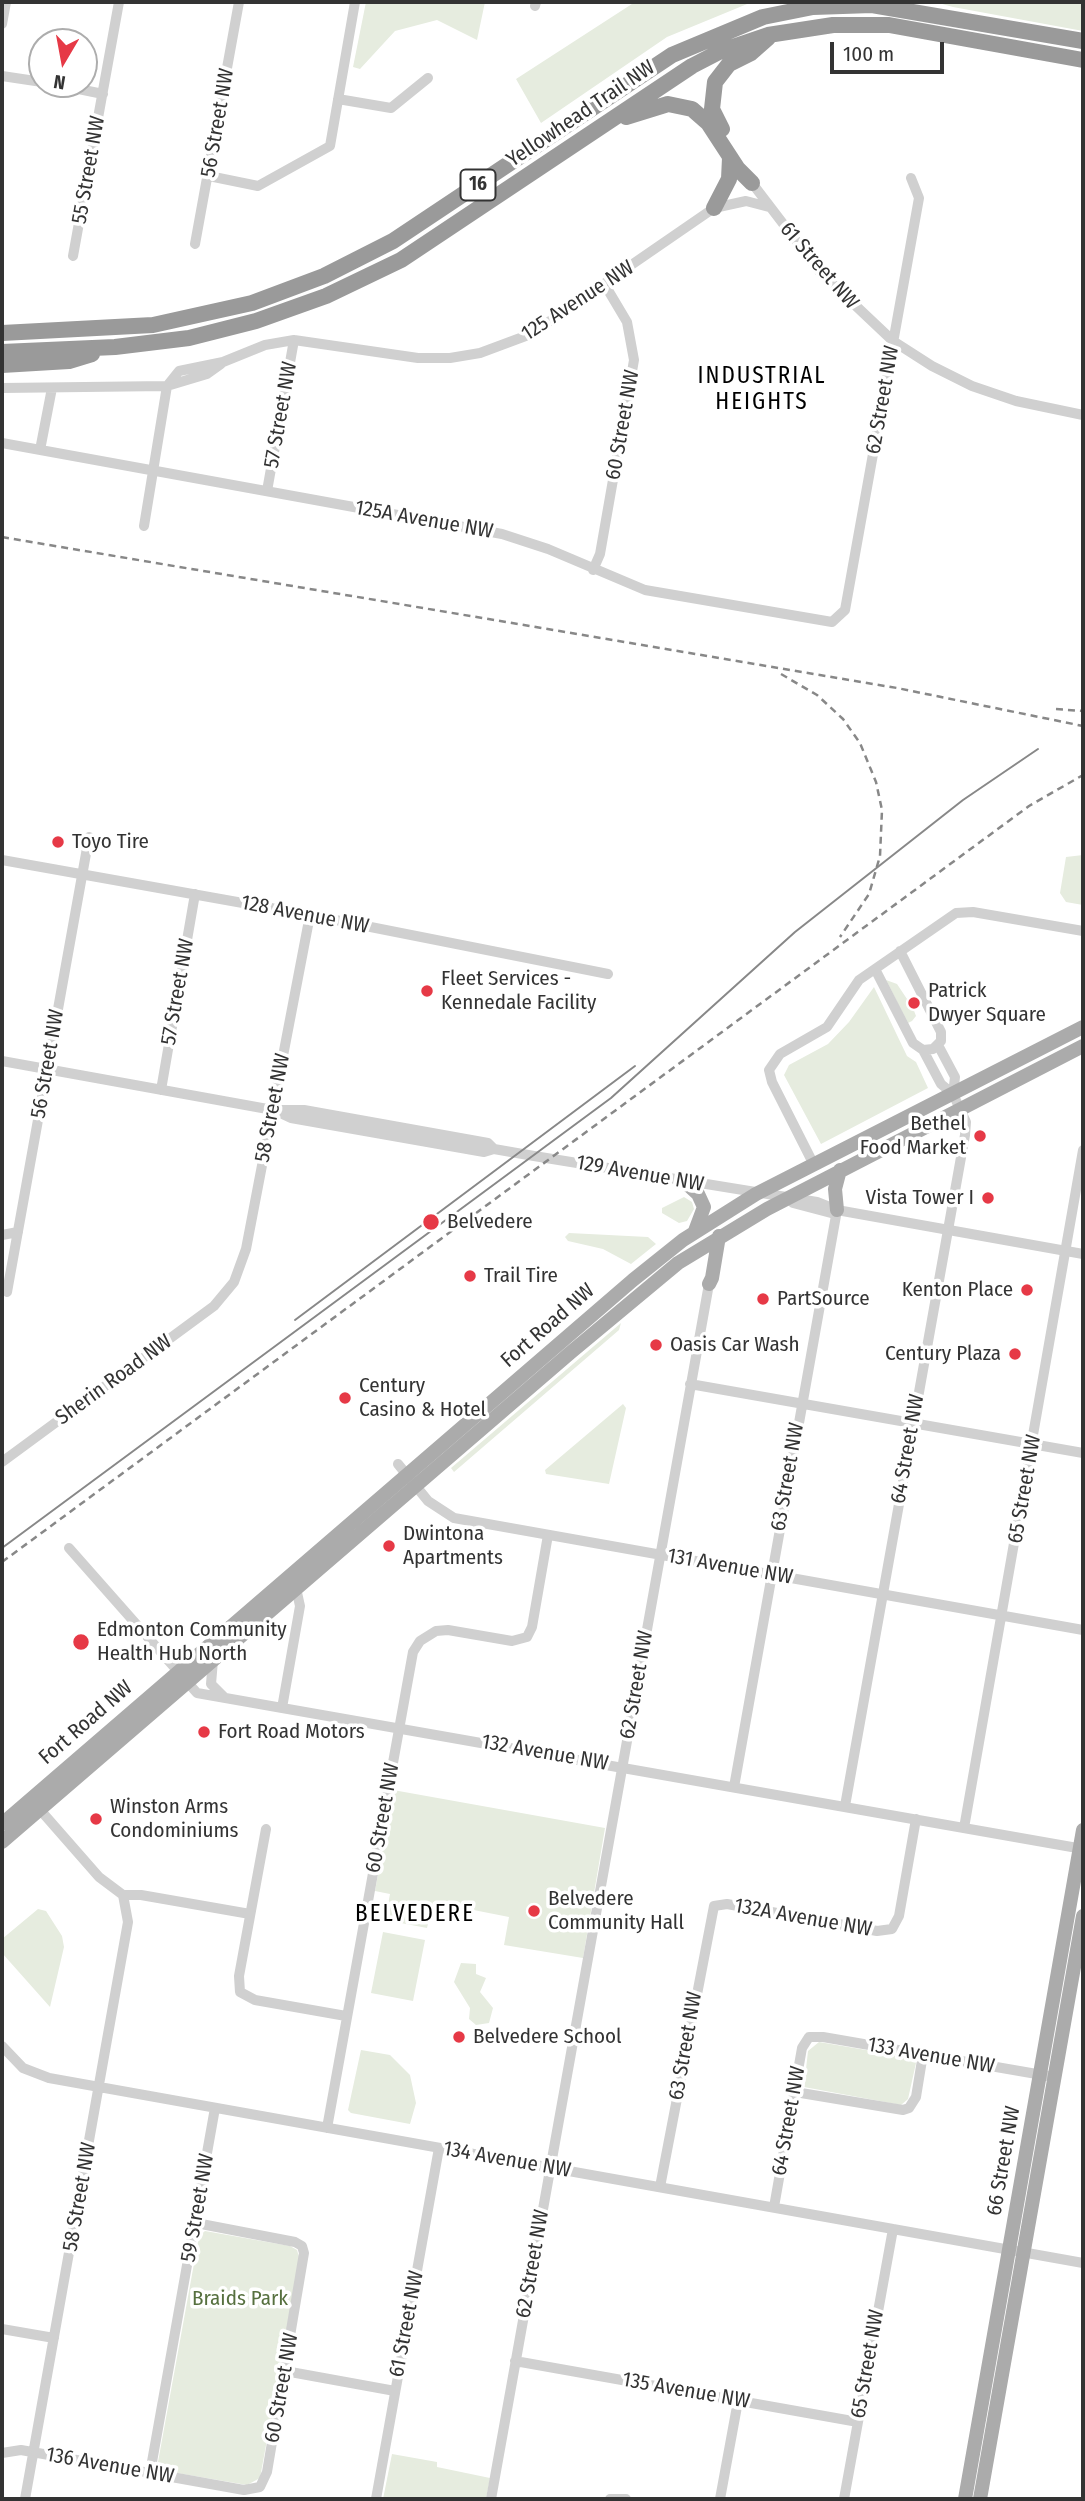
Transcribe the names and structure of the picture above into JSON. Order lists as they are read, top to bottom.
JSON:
{
  "streets": {
    "highway": ["Yellowhead Trail NW", "16"],
    "main road": ["Fort Road NW", "66 Street NW"],
    "street": [
      "56 Street NW",
      "55 Street NW",
      "61 Street NW",
      "125 Avenue NW",
      "62 Street NW",
      "57 Street NW",
      "60 Street NW",
      "125A Avenue NW",
      "128 Avenue NW",
      "58 Street NW",
      "129 Avenue NW",
      "Sherin Road NW",
      "64 Street NW",
      "63 Street NW",
      "65 Street NW",
      "131 Avenue NW",
      "132 Avenue NW",
      "132A Avenue NW",
      "133 Avenue NW",
      "134 Avenue NW",
      "59 Street NW",
      "135 Avenue NW",
      "136 Avenue NW"
    ]
  },
  "crossings": [
    ["56 Street NW", "128 Avenue NW"],
    ["56 Street NW", "129 Avenue NW"],
    ["61 Street NW", "62 Street NW"],
    ["61 Street NW", "134 Avenue NW"],
    ["125 Avenue NW", "57 Street NW"],
    ["125 Avenue NW", "60 Street NW"],
    ["62 Street NW", "125A Avenue NW"],
    ["62 Street NW", "131 Avenue NW"],
    ["62 Street NW", "132 Avenue NW"],
    ["62 Street NW", "134 Avenue NW"],
    ["62 Street NW", "135 Avenue NW"],
    ["57 Street NW", "125A Avenue NW"],
    ["57 Street NW", "128 Avenue NW"],
    ["57 Street NW", "129 Avenue NW"],
    ["60 Street NW", "125A Avenue NW"],
    ["60 Street NW", "131 Avenue NW"],
    ["60 Street NW", "132 Avenue NW"],
    ["60 Street NW", "134 Avenue NW"],
    ["60 Street NW", "59 Street NW"],
    ["60 Street NW", "136 Avenue NW"],
    ["128 Avenue NW", "58 Street NW"],
    ["58 Street NW", "129 Avenue NW"],
    ["58 Street NW", "Sherin Road NW"],
    ["58 Street NW", "134 Avenue NW"],
    ["58 Street NW", "136 Avenue NW"],
    ["129 Avenue NW", "Fort Road NW"],
    ["129 Avenue NW", "64 Street NW"],
    ["129 Avenue NW", "63 Street NW"],
    ["129 Avenue NW", "65 Street NW"],
    ["Fort Road NW", "64 Street NW"],
    ["Fort Road NW", "131 Avenue NW"],
    ["Fort Road NW", "132 Avenue NW"],
    ["64 Street NW", "131 Avenue NW"],
    ["64 Street NW", "132 Avenue NW"],
    ["64 Street NW", "133 Avenue NW"],
    ["64 Street NW", "134 Avenue NW"],
    ["63 Street NW", "131 Avenue NW"],
    ["63 Street NW", "132 Avenue NW"],
    ["63 Street NW", "132A Avenue NW"],
    ["63 Street NW", "134 Avenue NW"],
    ["65 Street NW", "131 Avenue NW"],
    ["65 Street NW", "132 Avenue NW"],
    ["65 Street NW", "134 Avenue NW"],
    ["65 Street NW", "135 Avenue NW"],
    ["132 Avenue NW", "132A Avenue NW"],
    ["132 Avenue NW", "66 Street NW"],
    ["133 Avenue NW", "66 Street NW"],
    ["134 Avenue NW", "66 Street NW"],
    ["134 Avenue NW", "59 Street NW"],
    ["59 Street NW", "136 Avenue NW"]
  ],
  "districts": ["INDUSTRIAL HEIGHTS", "BELVEDERE"],
  "parks": ["Braids Park"],
  "places": [
    "Toyo Tire",
    "Fleet Services - Kennedale Facility",
    "Patrick Dwyer Square",
    "Bethel Food Market",
    "Vista Tower I",
    "Belvedere",
    "Trail Tire",
    "Kenton Place",
    "PartSource",
    "Oasis Car Wash",
    "Century Plaza",
    "Century Casino & Hotel",
    "Dwintona Apartments",
    "Edmonton Community Health Hub North",
    "Fort Road Motors",
    "Winston Arms Condominiums",
    "Belvedere Community Hall",
    "Belvedere School"
  ],
  "scale_bar": "100 m",
  "north": "bottom"
}
